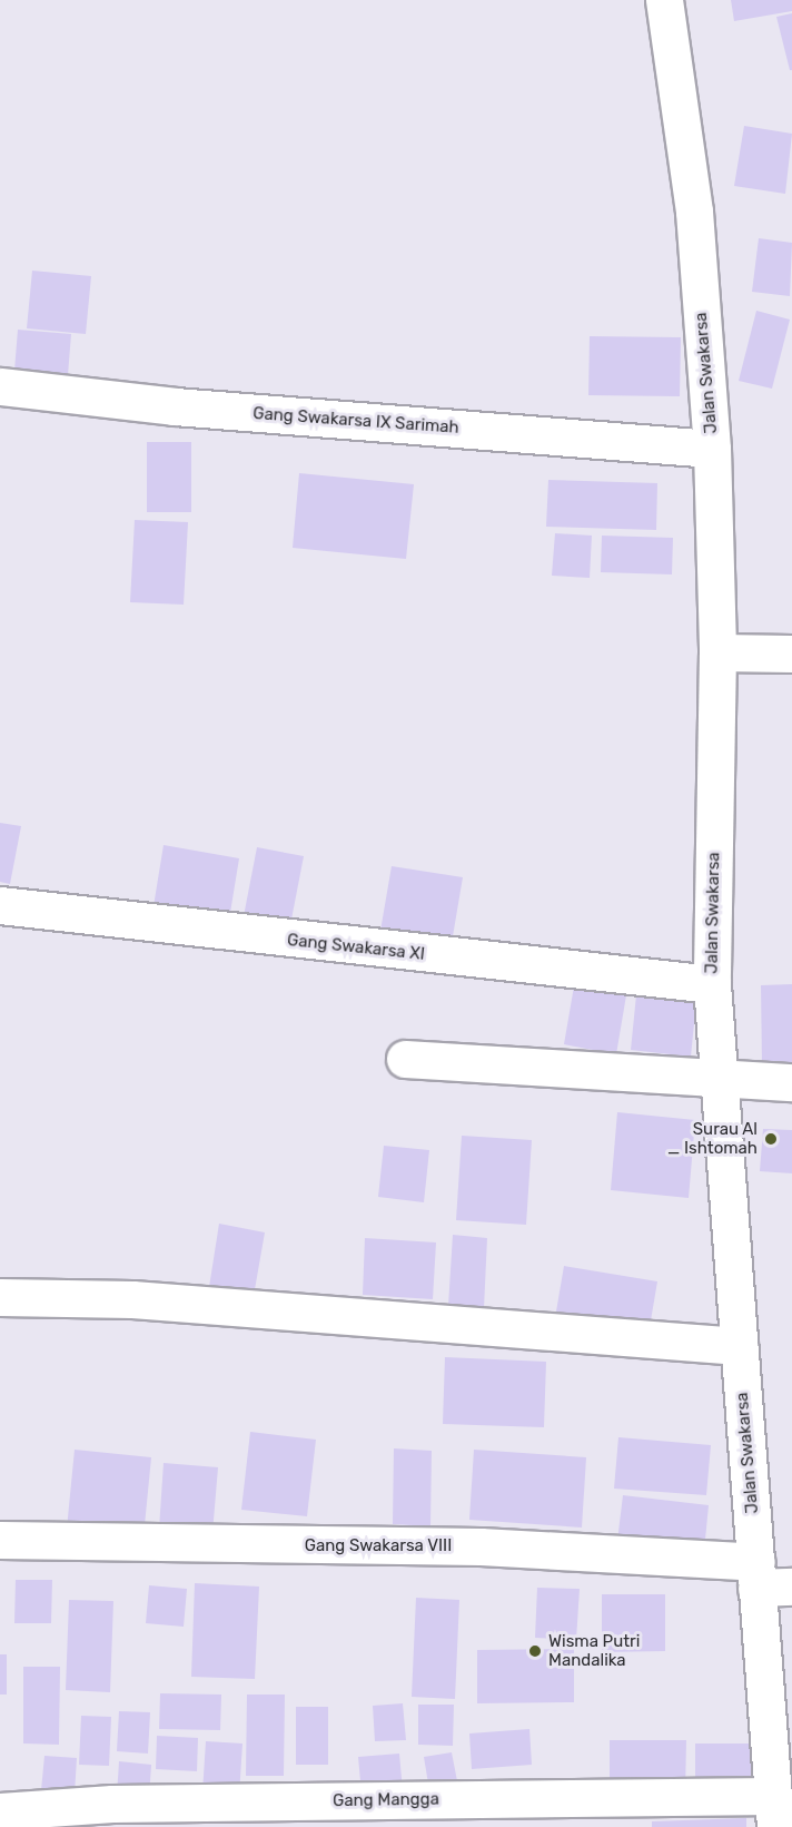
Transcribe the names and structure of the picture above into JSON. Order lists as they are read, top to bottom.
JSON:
{
  "streets": {
    "street": [
      "Jalan Swakarsa",
      "Gang Swakarsa IX Sarimah",
      "Gang Swakarsa XI",
      "Gang Swakarsa VIII",
      "Gang Mangga"
    ]
  },
  "crossings": [
    ["Jalan Swakarsa", "Gang Swakarsa IX Sarimah"],
    ["Jalan Swakarsa", "Gang Swakarsa XI"],
    ["Jalan Swakarsa", "Gang Swakarsa VIII"],
    ["Jalan Swakarsa", "Gang Mangga"]
  ],
  "places": ["Surau Al _ Ishtomah", "Wisma Putri Mandalika"]
}
